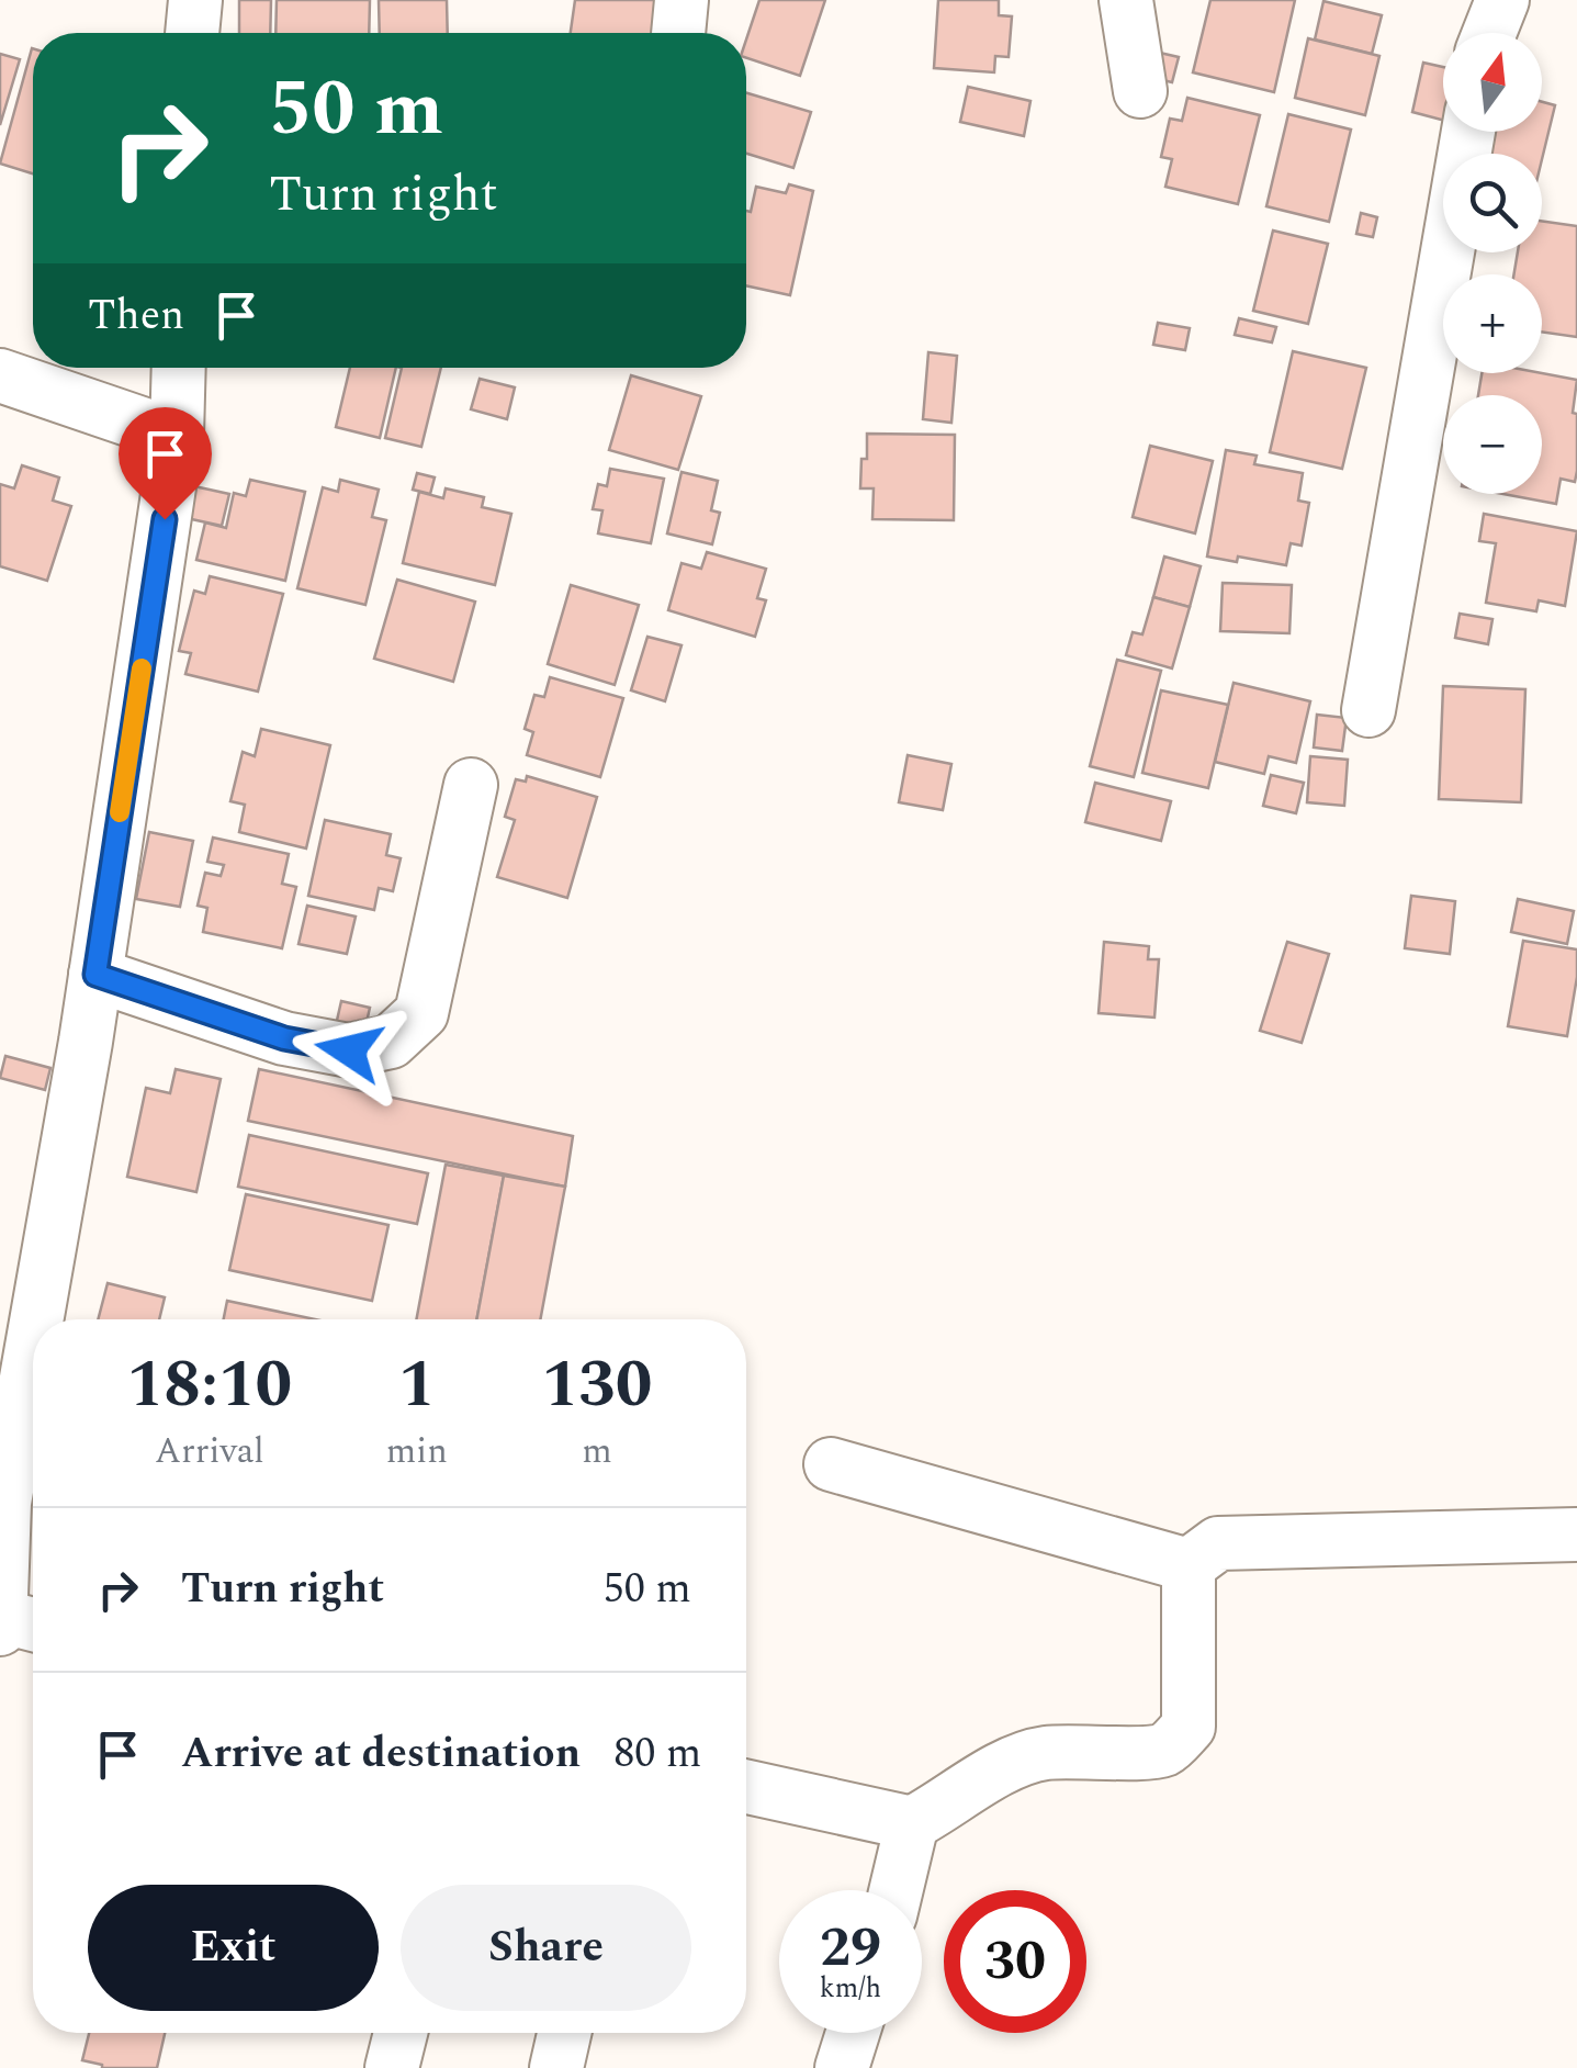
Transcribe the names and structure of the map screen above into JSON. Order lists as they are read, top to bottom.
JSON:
{
  "north": "top",
  "page": {
    "map_buttons": ["+", "−"],
    "turn": ["50 m", "Turn right"],
    "then": "Then",
    "eta": [
      "18:10",
      "Arrival",
      "1",
      "min",
      "130",
      "m"
    ],
    "list": [
      {
        "name": "Turn right",
        "value": "50 m"
      },
      {
        "name": "Arrive at destination",
        "value": "80 m"
      }
    ],
    "buttons": ["Exit", "Share"],
    "speed": "29 km/h",
    "limit": "30"
  }
}
